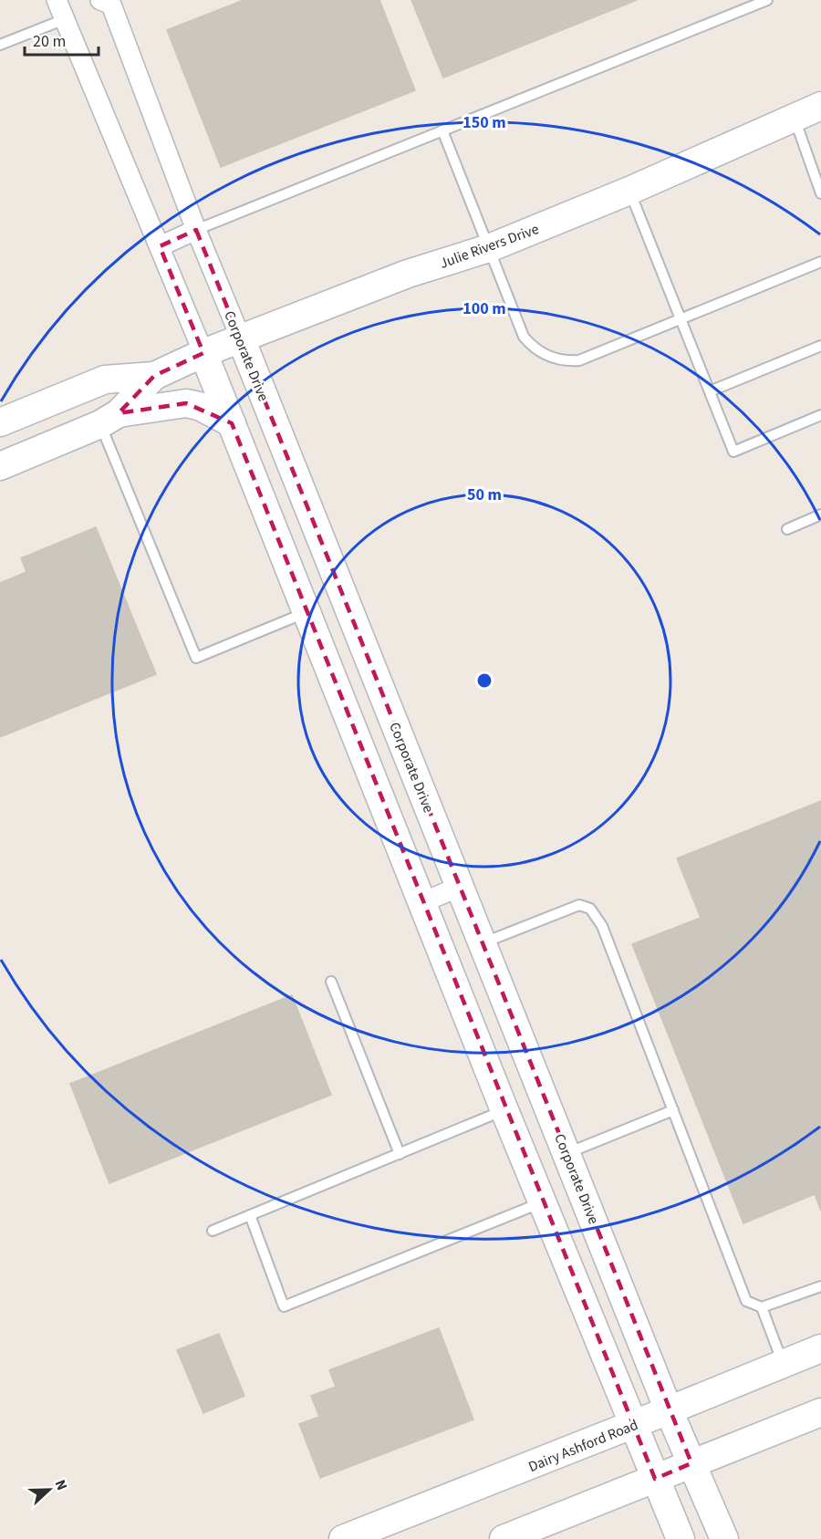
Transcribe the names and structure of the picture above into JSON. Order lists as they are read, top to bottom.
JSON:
{
  "streets": {
    "street": ["Julie Rivers Drive", "Corporate Drive", "Dairy Ashford Road"]
  },
  "crossings": [
    ["Julie Rivers Drive", "Corporate Drive"],
    ["Corporate Drive", "Dairy Ashford Road"]
  ],
  "scale_bar": "20 m",
  "north": "right",
  "rings": ["150 m", "100 m", "50 m"]
}
